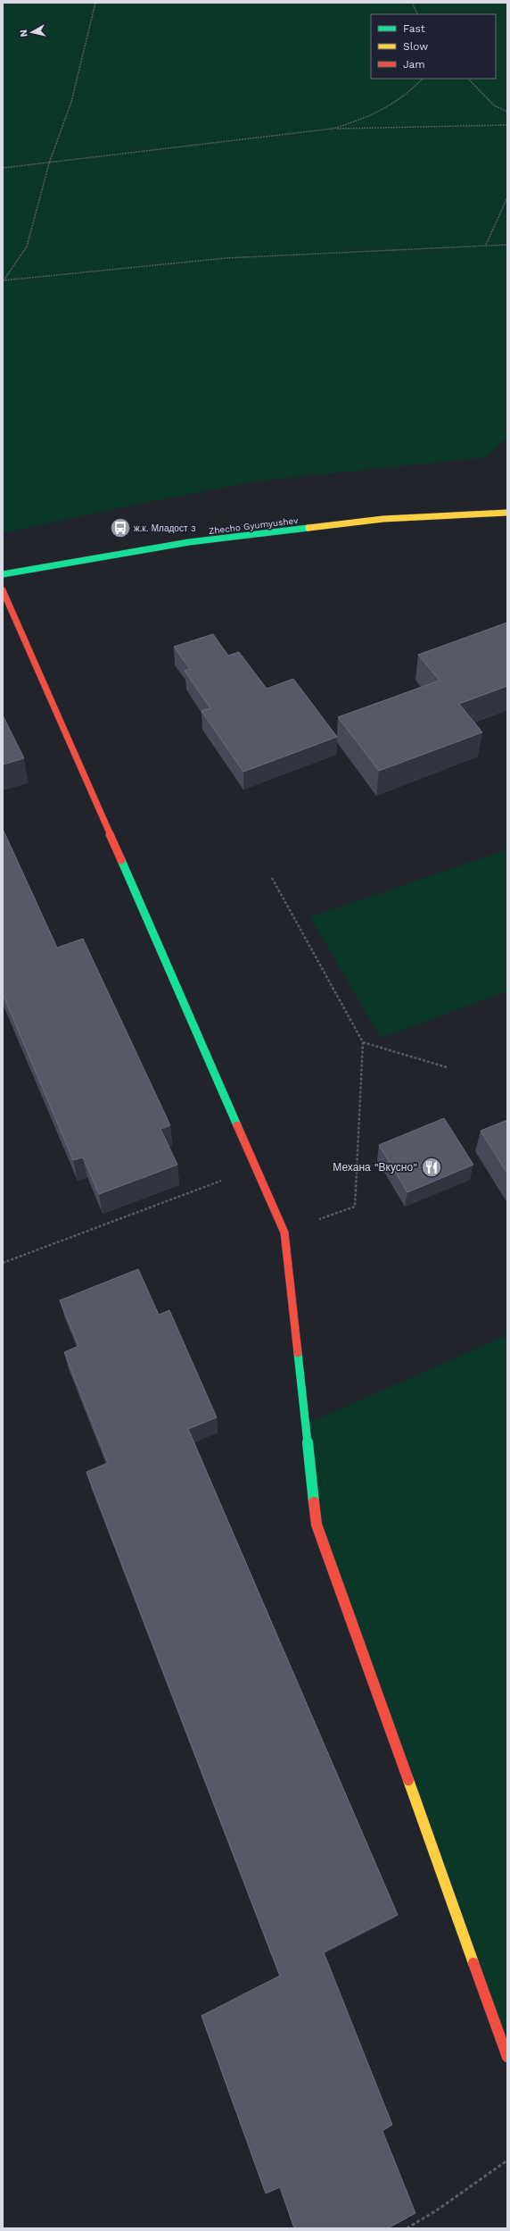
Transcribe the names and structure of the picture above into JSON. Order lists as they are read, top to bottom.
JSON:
{
  "streets": {
    "street": ["Zhecho Gyumyushev"]
  },
  "places": {
    "bus stop": ["ж.к. Младост 3"],
    "restaurant": ["Механа \"Вкусно\""]
  },
  "legend": ["Fast", "Slow", "Jam"],
  "north": "left"
}
